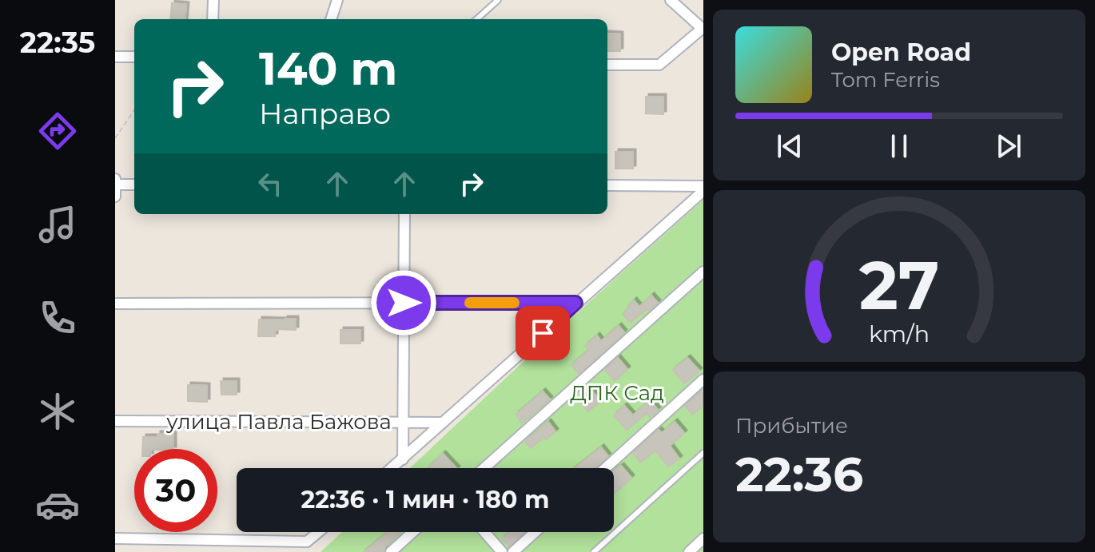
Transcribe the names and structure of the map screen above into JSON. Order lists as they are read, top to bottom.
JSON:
{
  "streets": {
    "street": ["улица Павла Бажова"]
  },
  "parks": ["ДПК Сад"],
  "page": {
    "tabs": "22:35",
    "turn": ["140 m", "Направо"],
    "song": ["Open Road", "Tom Ferris"],
    "tile": ["Прибытие", "22:36"],
    "limit": "30",
    "trip": "22:36 · 1 мин · 180 m",
    "gauge": ["27", "km/h"]
  }
}
